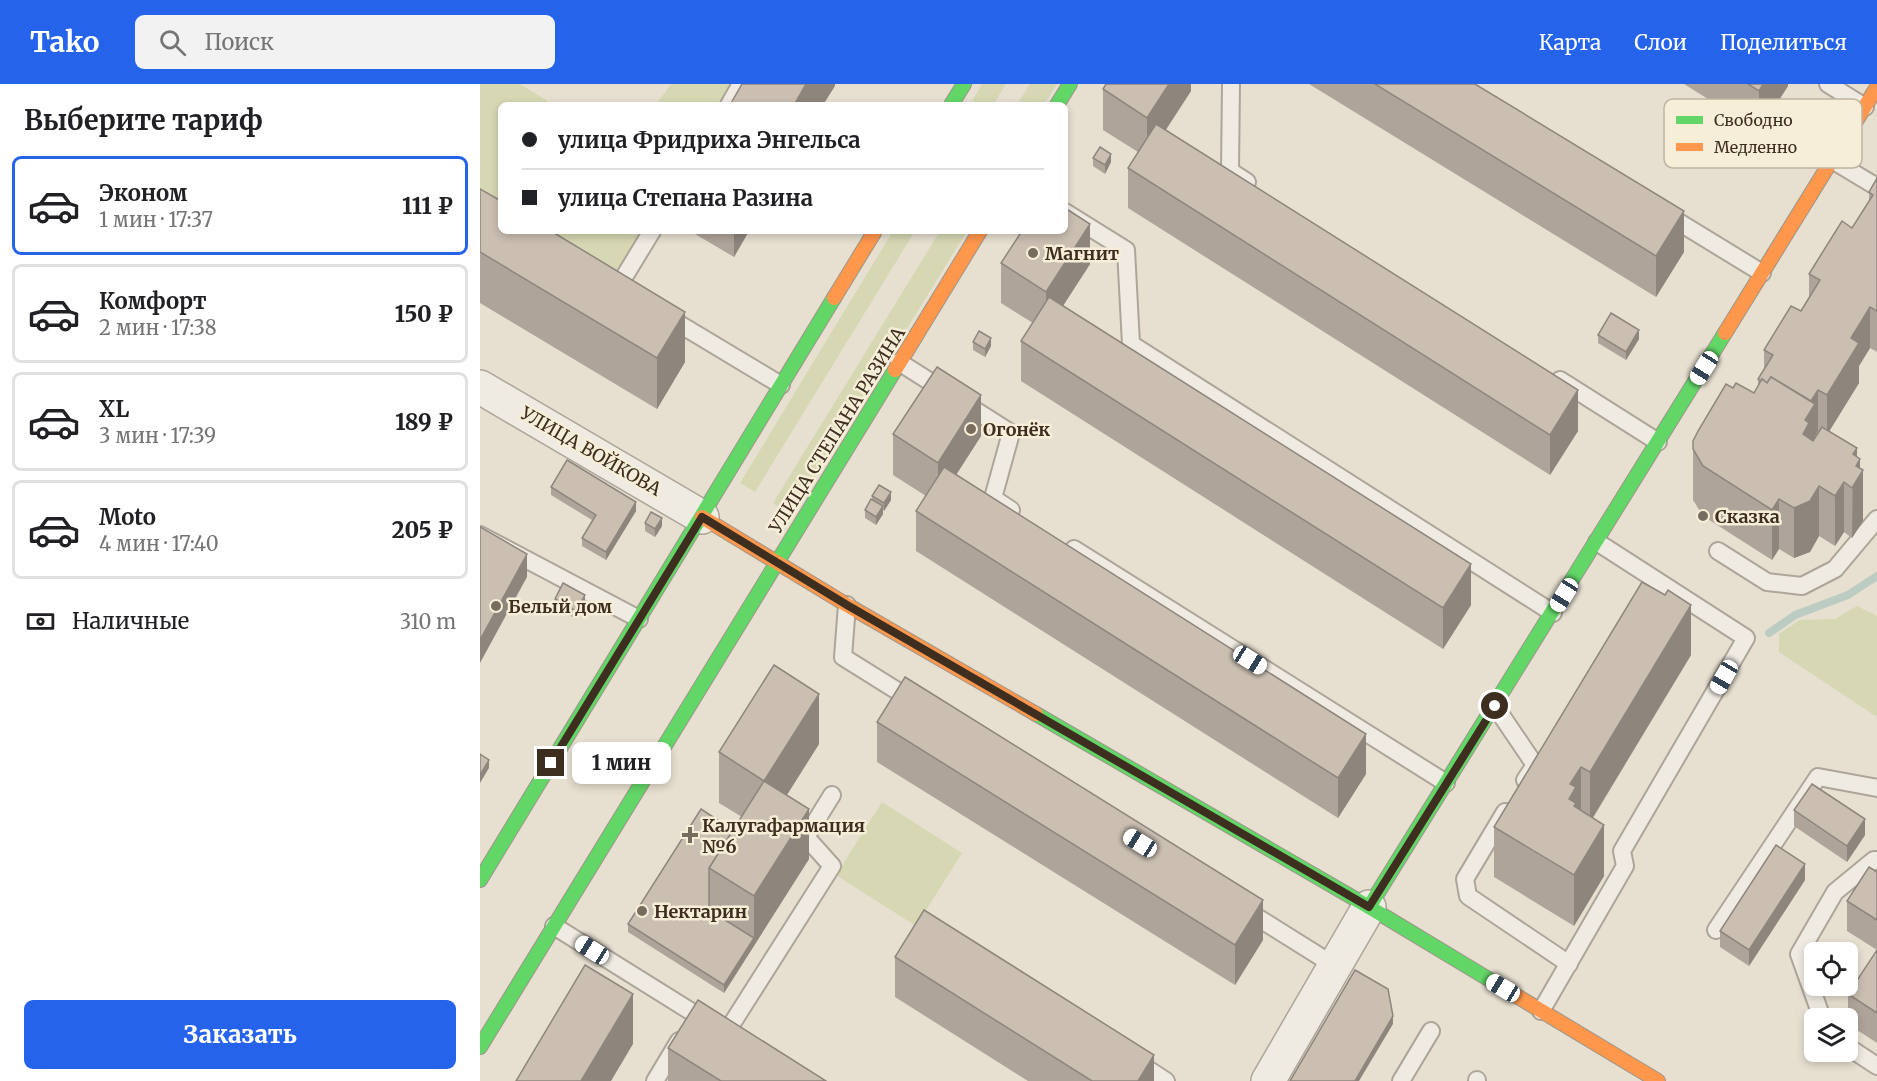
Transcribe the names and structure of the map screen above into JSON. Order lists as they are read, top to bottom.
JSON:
{
  "streets": {
    "street": ["УЛИЦА СТЕПАНА РАЗИНА", "УЛИЦА ВОЙКОВА"]
  },
  "places": {
    "other": [
      "Магнит",
      "Огонёк",
      "Сказка",
      "Белый дом",
      "Нектарин"
    ],
    "health": ["Калугафармация №6"]
  },
  "legend": ["Свободно", "Медленно"],
  "page": {
    "header": "Tako",
    "search": "Поиск",
    "nav": ["Карта", "Слои", "Поделиться"],
    "heading": "Выберите тариф",
    "banner": ["улица Фридриха Энгельса", "улица Степана Разина"],
    "list": [
      {
        "name": "Эконом",
        "note": "1 мин · 17:37",
        "value": "111 ₽"
      },
      {
        "name": "Комфорт",
        "note": "2 мин · 17:38",
        "value": "150 ₽"
      },
      {
        "name": "XL",
        "note": "3 мин · 17:39",
        "value": "189 ₽"
      },
      {
        "name": "Moto",
        "note": "4 мин · 17:40",
        "value": "205 ₽"
      }
    ],
    "pay": ["Наличные", "310 m"],
    "bubble": "1 мин",
    "buttons": "Заказать"
  }
}
